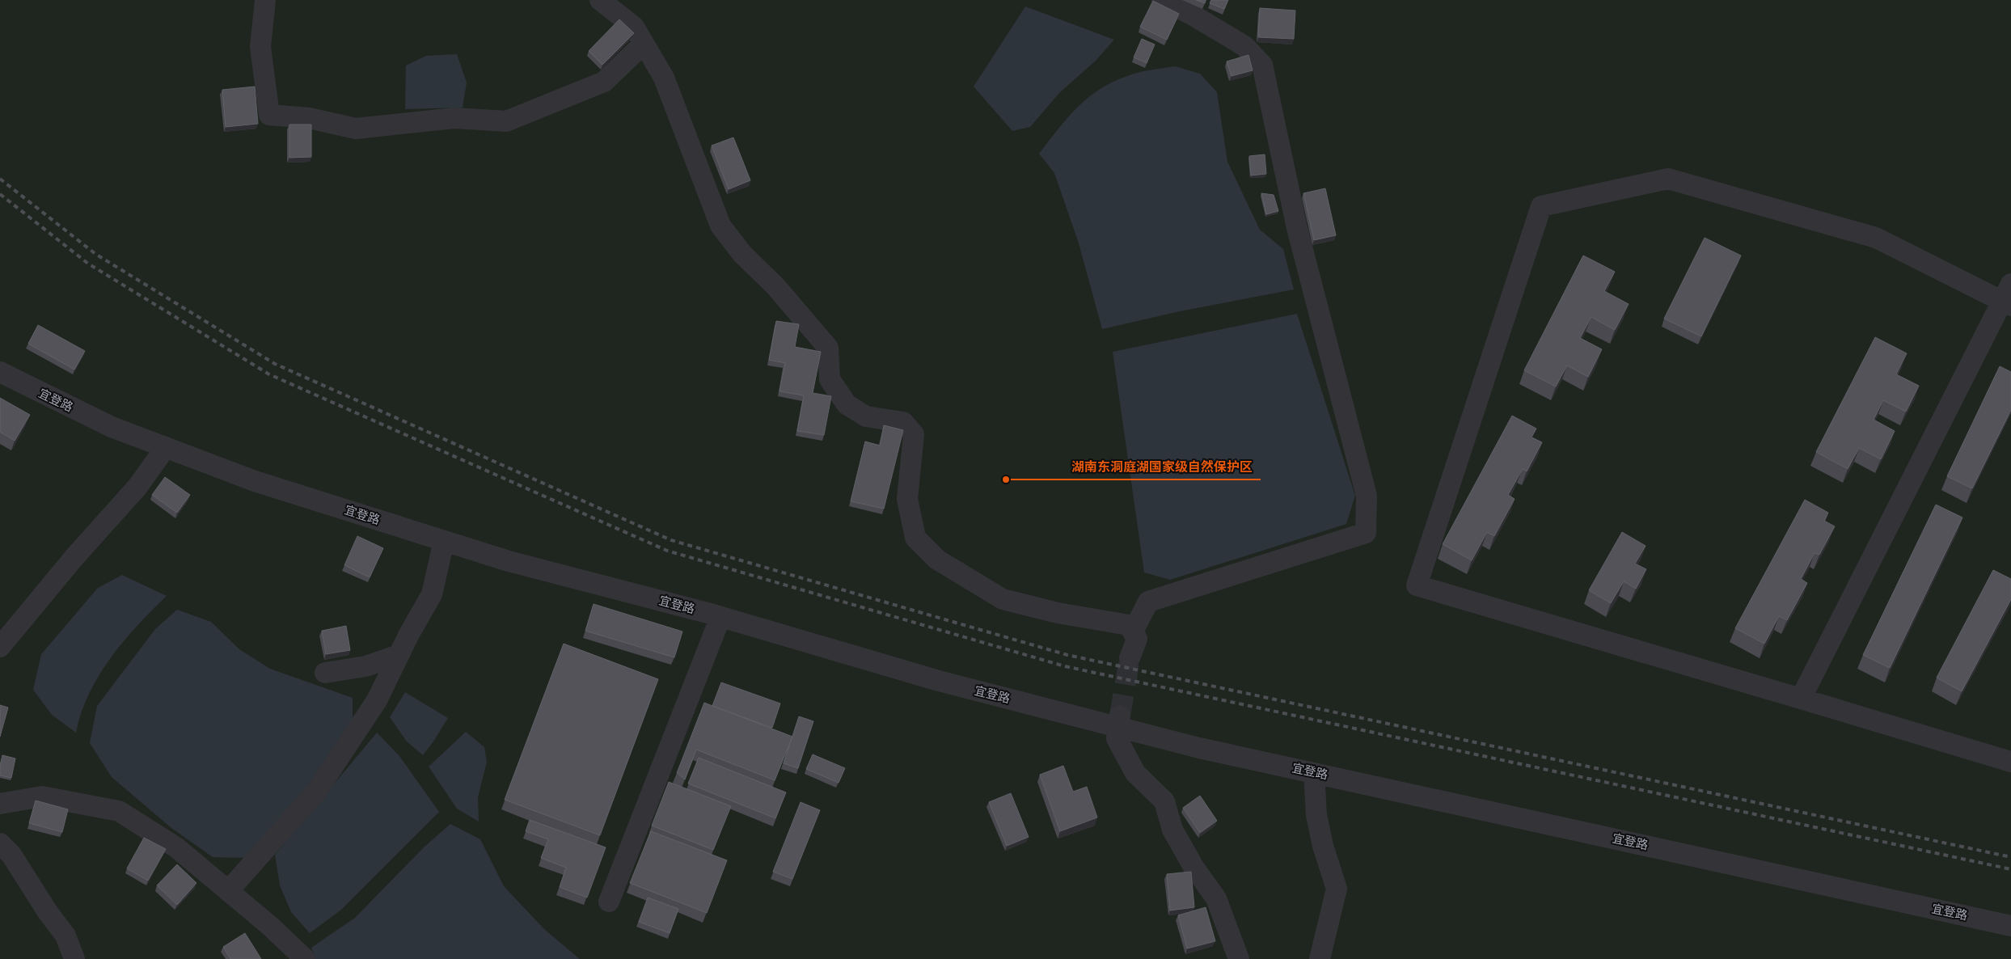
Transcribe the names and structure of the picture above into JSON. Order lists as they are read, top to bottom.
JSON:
{
  "streets": {
    "street": ["宜登路"]
  },
  "places": ["湖南东洞庭湖国家级自然保护区"]
}
